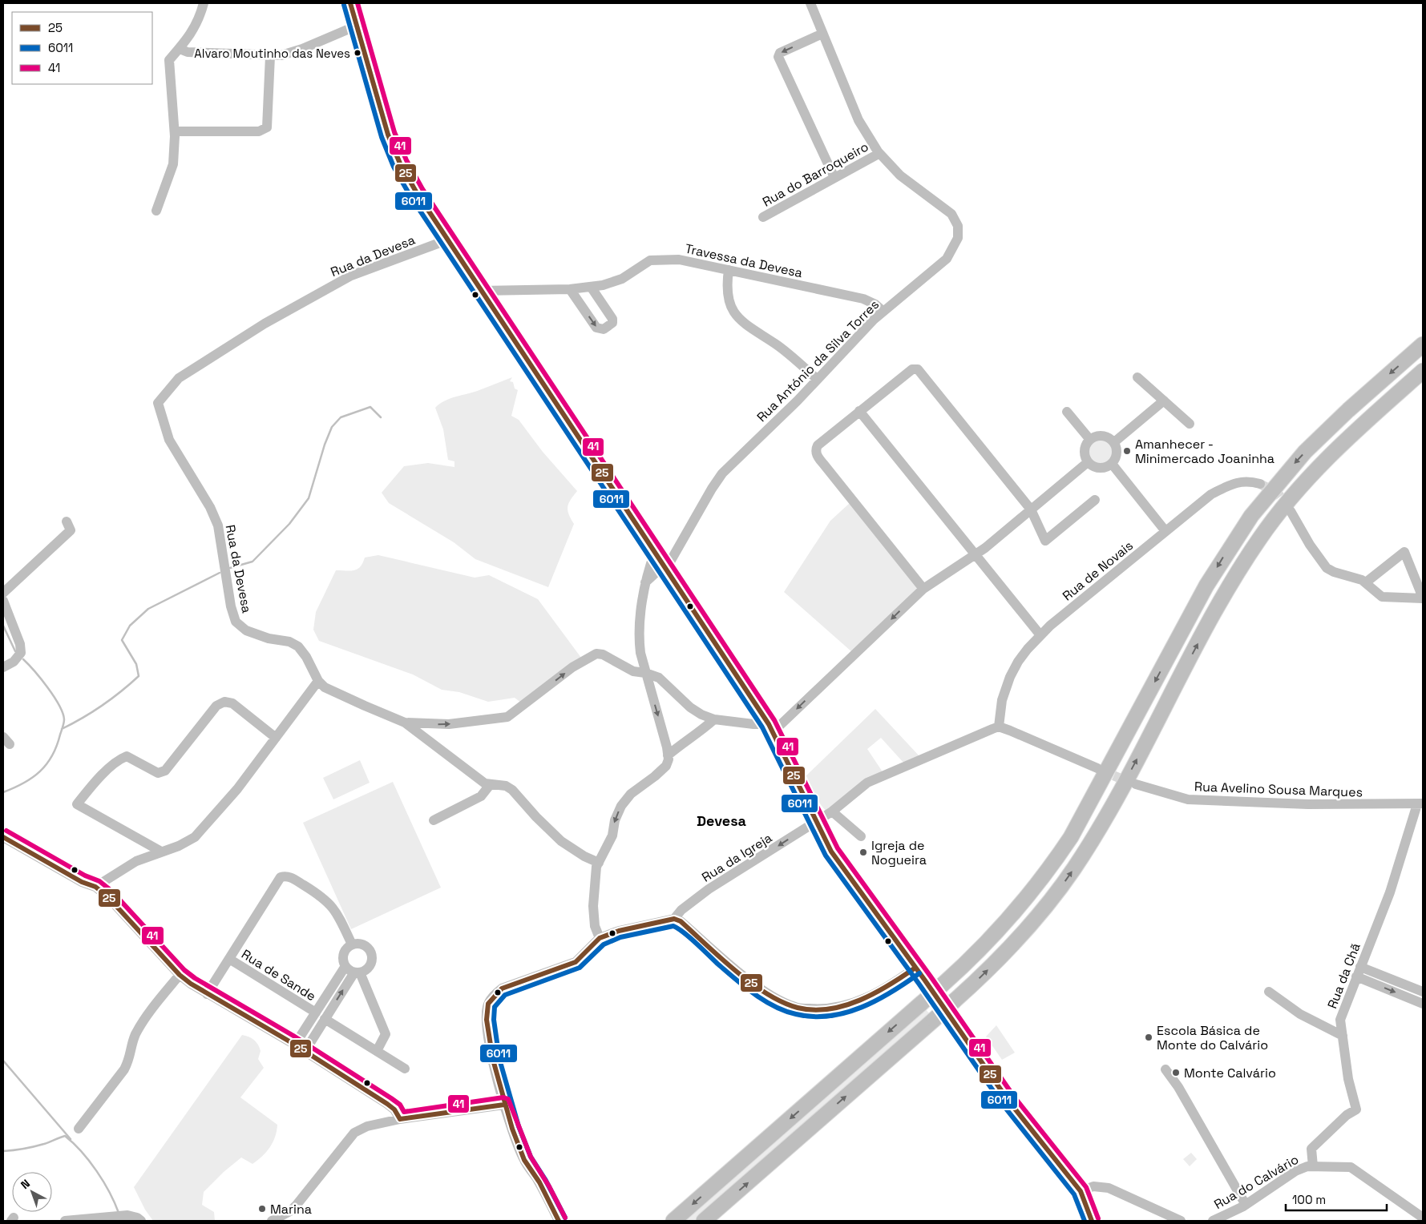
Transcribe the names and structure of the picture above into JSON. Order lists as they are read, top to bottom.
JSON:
{
  "streets": {
    "street": [
      "Rua do Barroqueiro",
      "Rua da Devesa",
      "Travessa da Devesa",
      "Rua António da Silva Torres",
      "Rua de Novais",
      "Rua Avelino Sousa Marques",
      "Rua da Igreja",
      "Rua de Sande",
      "Rua da Chã",
      "Rua do Calvário"
    ]
  },
  "crossings": [
    ["Rua do Barroqueiro", "Rua António da Silva Torres"],
    ["Travessa da Devesa", "Rua António da Silva Torres"],
    ["Rua Avelino Sousa Marques", "Rua da Chã"],
    ["Rua da Chã", "Rua do Calvário"]
  ],
  "one_way": ["Rua da Igreja"],
  "districts": ["Devesa"],
  "places": [
    "Alvaro Moutinho das Neves",
    "Amanhecer - Minimercado Joaninha",
    "Igreja de Nogueira",
    "Escola Básica de Monte do Calvário",
    "Monte Calvário",
    "Marina"
  ],
  "lines": ["transit line 25", "transit line 41", "transit line 6011"],
  "legend": ["25", "6011", "41"],
  "scale_bar": "100 m",
  "north": "top left"
}
